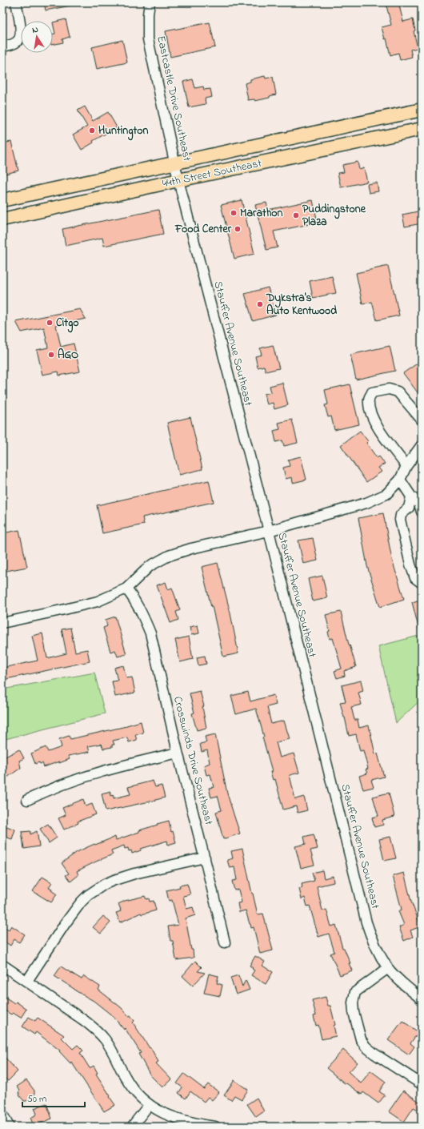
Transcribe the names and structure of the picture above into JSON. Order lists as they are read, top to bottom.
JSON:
{
  "streets": {
    "main road": ["44th Street Southeast"],
    "street": ["Eastcastle Drive Southeast", "Stauffer Avenue Southeast", "Crosswinds Drive Southeast"]
  },
  "crossings": [
    ["Eastcastle Drive Southeast", "44th Street Southeast"],
    ["Eastcastle Drive Southeast", "Stauffer Avenue Southeast"],
    ["44th Street Southeast", "Stauffer Avenue Southeast"]
  ],
  "places": [
    "Huntington",
    "Marathon",
    "Puddingstone Plaza",
    "Food Center",
    "Dykstra's Auto Kentwood",
    "Citgo",
    "AGO"
  ],
  "scale_bar": "50 m",
  "north": "top"
}
